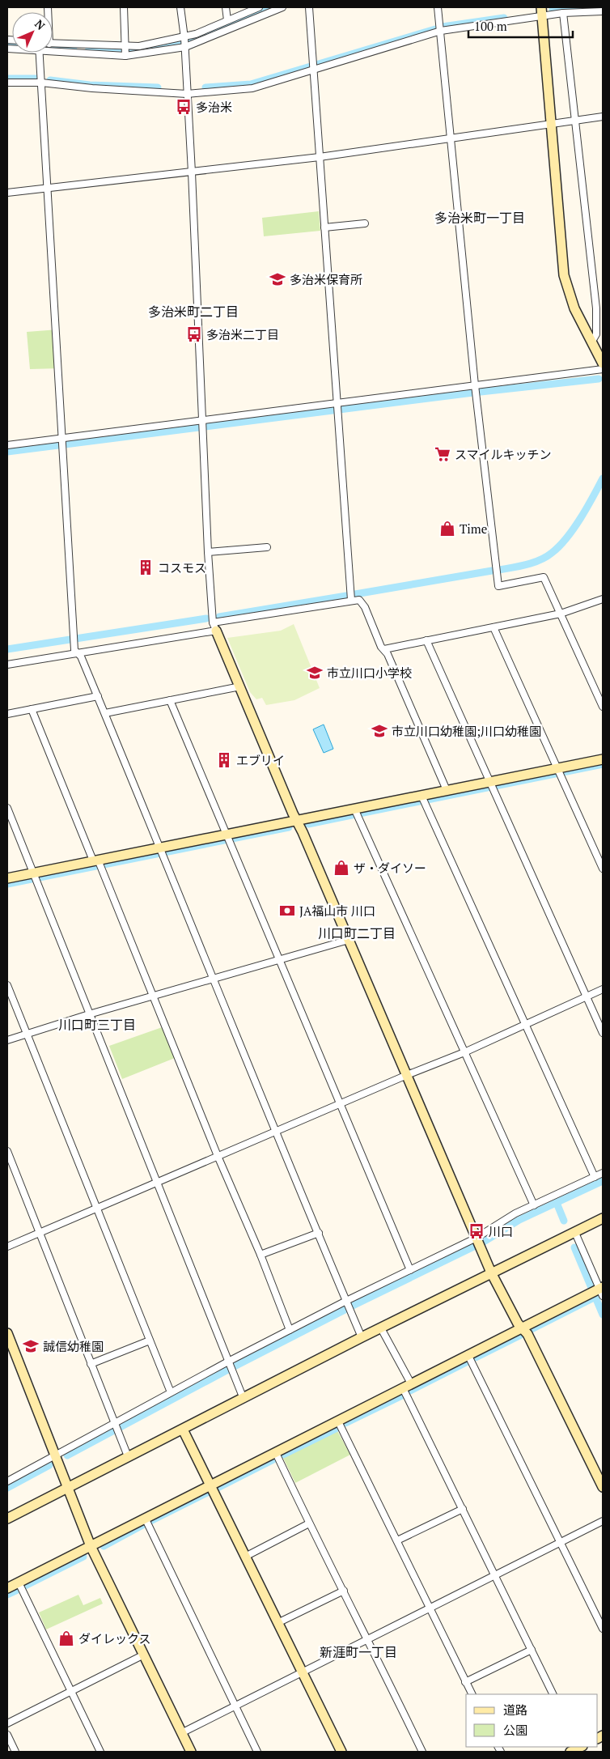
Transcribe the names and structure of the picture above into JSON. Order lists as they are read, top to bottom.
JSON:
{
  "districts": [
    "多治米町一丁目",
    "多治米町二丁目",
    "川口町二丁目",
    "川口町三丁目",
    "新涯町一丁目"
  ],
  "places": {
    "bus stop": ["多治米", "多治米二丁目", "川口"],
    "school or university": [
      "多治米保育所",
      "市立川口小学校",
      "市立川口幼稚園;川口幼稚園",
      "誠信幼稚園"
    ],
    "supermarket": ["スマイルキッチン"],
    "shop": ["Time", "ザ・ダイソー", "ダイレックス"],
    "building": ["コスモス", "エブリイ"],
    "bank": ["JA福山市 川口"]
  },
  "legend": ["道路", "公園"],
  "scale_bar": "100 m",
  "north": "top right"
}
